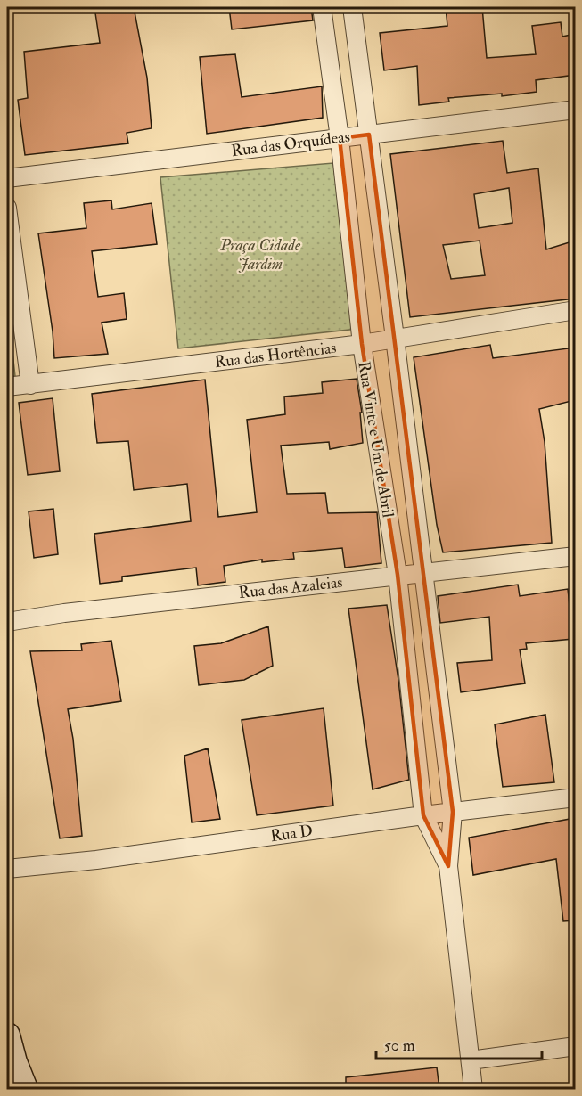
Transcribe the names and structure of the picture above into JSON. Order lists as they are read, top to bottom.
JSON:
{
  "streets": {
    "street": [
      "Rua das Orquídeas",
      "Rua das Hortências",
      "Rua Vinte e Um de Abril",
      "Rua das Azaleias",
      "Rua D"
    ]
  },
  "crossings": [
    ["Rua das Orquídeas", "Rua Vinte e Um de Abril"],
    ["Rua das Hortências", "Rua Vinte e Um de Abril"],
    ["Rua Vinte e Um de Abril", "Rua das Azaleias"],
    ["Rua Vinte e Um de Abril", "Rua D"]
  ],
  "parks": ["Praça Cidade Jardim"],
  "scale_bar": "50 m"
}
